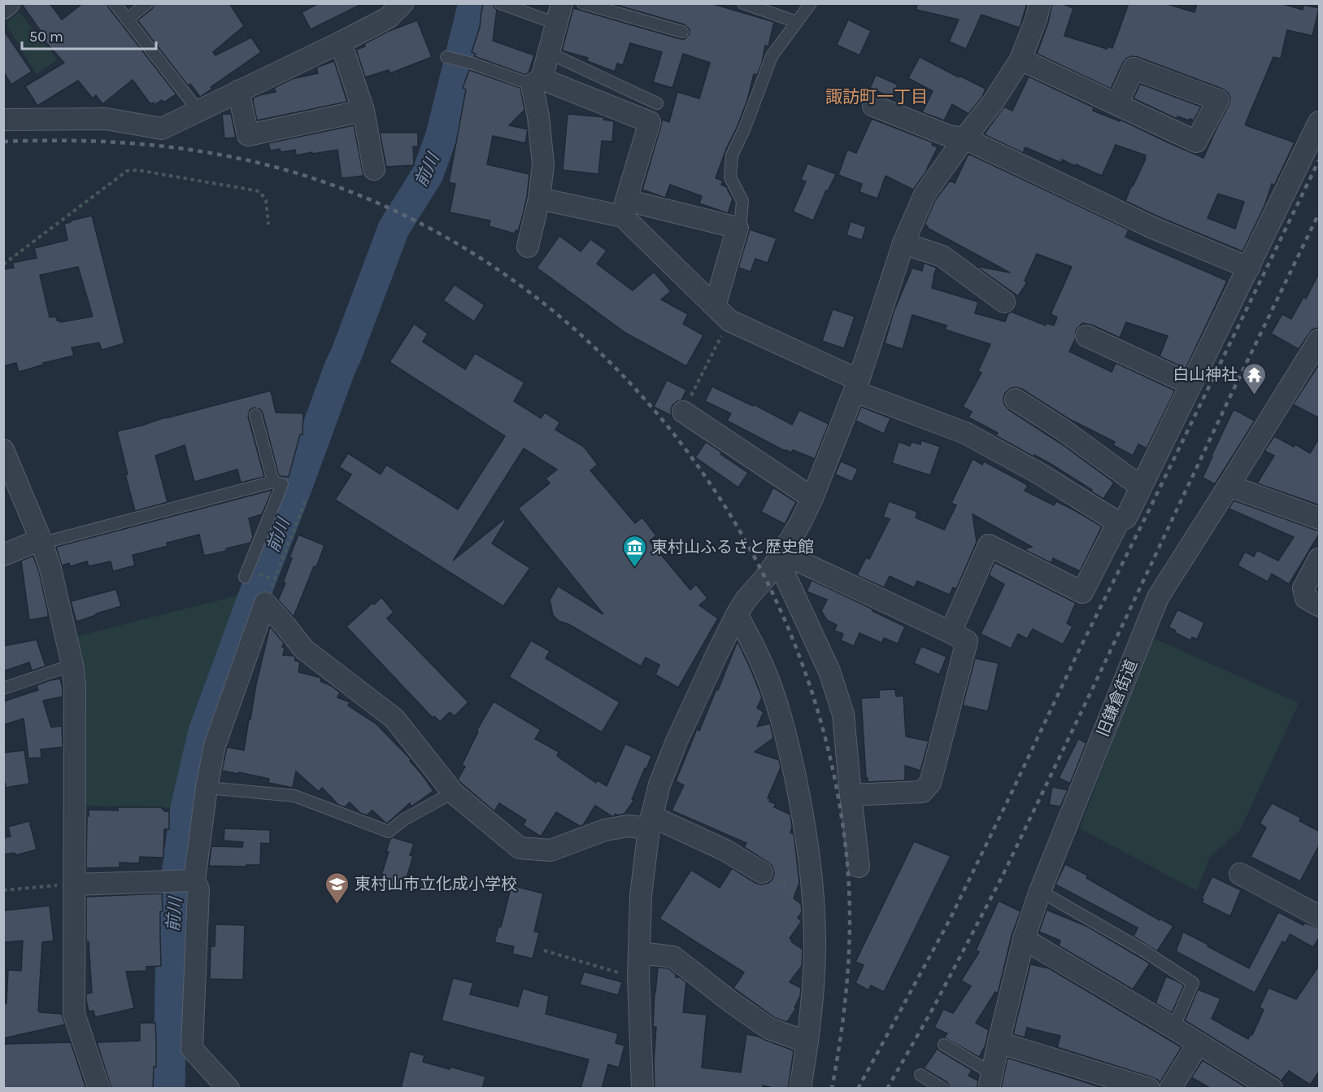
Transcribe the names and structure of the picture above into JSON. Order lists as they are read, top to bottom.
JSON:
{
  "streets": {
    "street": ["旧鎌倉街道"]
  },
  "districts": ["諏訪町一丁目"],
  "water": ["前川"],
  "places": {
    "temple": ["白山神社"],
    "museum": ["東村山ふるさと歴史館"],
    "school or university": ["東村山市立化成小学校"]
  },
  "scale_bar": "50 m"
}
